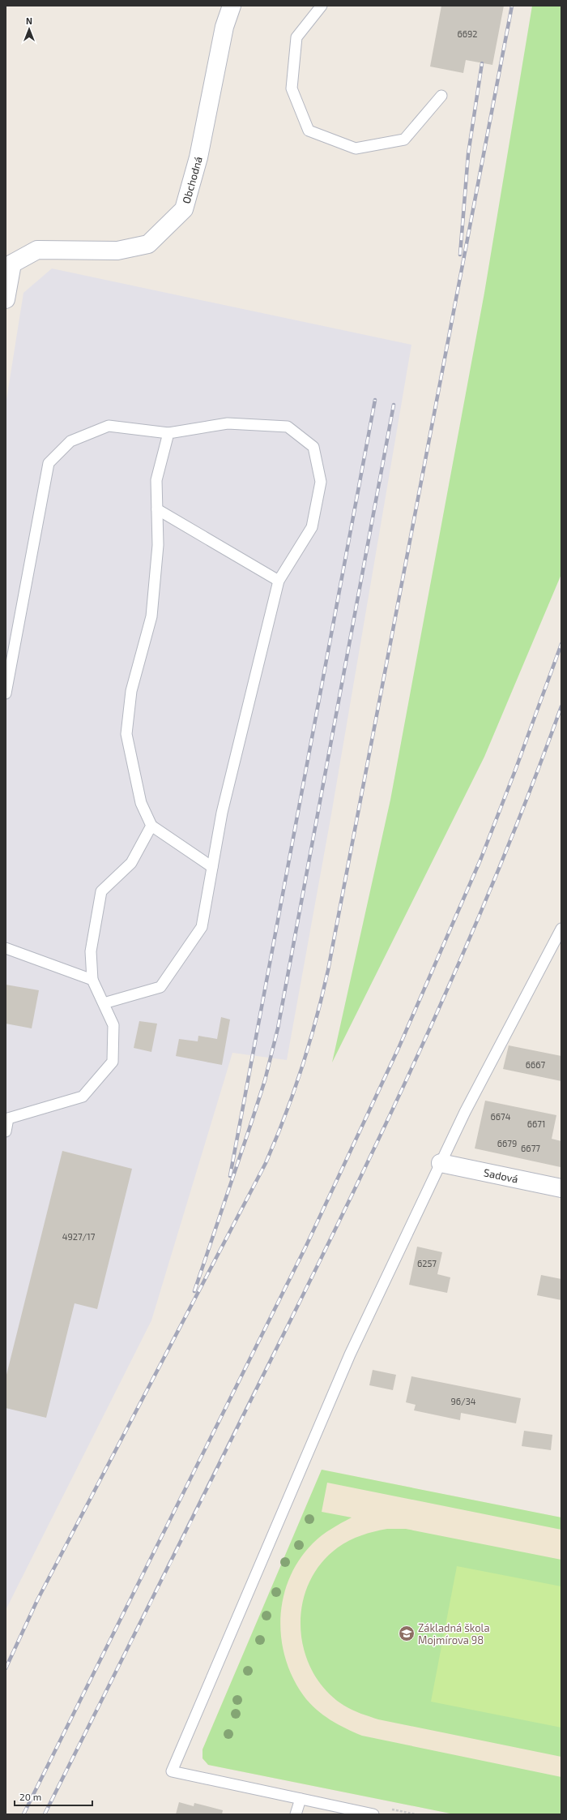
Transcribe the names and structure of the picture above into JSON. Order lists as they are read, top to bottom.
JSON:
{
  "streets": {
    "street": ["Obchodná", "Sadová"]
  },
  "places": {
    "school or university": ["Základná škola Mojmírova 98"]
  },
  "house_numbers": [
    "6692",
    "6667",
    "6674",
    "6671",
    "6679",
    "6677",
    "4927/17",
    "6257",
    "96/34"
  ],
  "scale_bar": "20 m",
  "north": "top"
}
